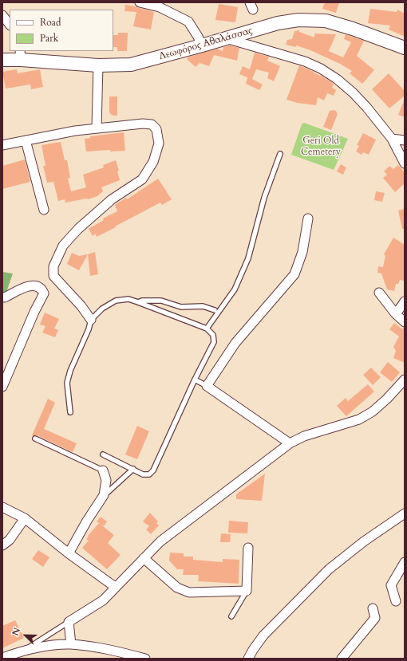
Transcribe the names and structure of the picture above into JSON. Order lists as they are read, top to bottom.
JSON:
{
  "streets": {
    "main road": ["Λεωφόρος Αθαλάσσας"]
  },
  "parks": ["Geri Old Cemetery"],
  "legend": ["Road", "Park"],
  "north": "top left"
}
